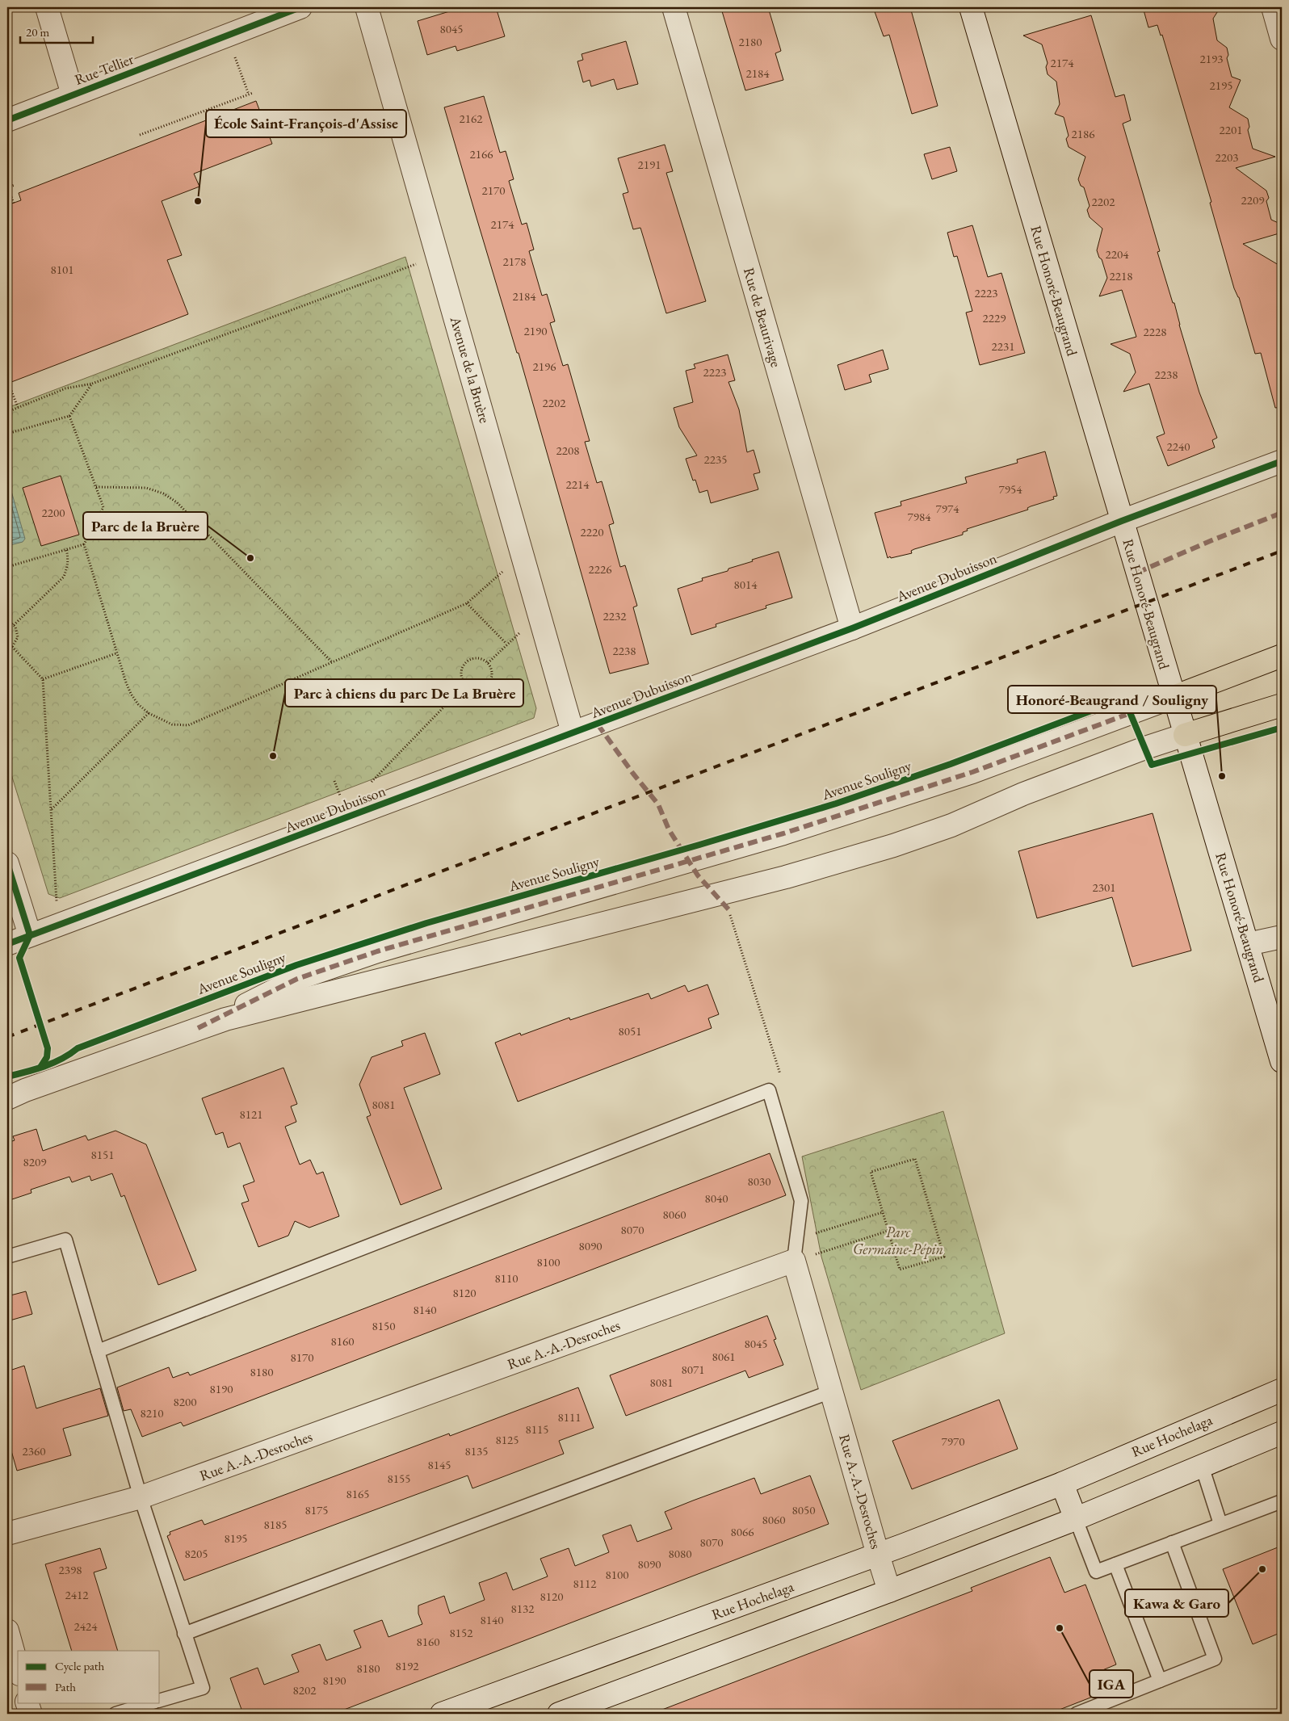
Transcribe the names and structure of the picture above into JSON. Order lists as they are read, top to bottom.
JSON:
{
  "streets": {
    "highway": ["Avenue Souligny"],
    "street": [
      "Rue Tellier",
      "Rue Honoré-Beaugrand",
      "Rue de Beaurivage",
      "Avenue de la Bruère",
      "Avenue Dubuisson",
      "Rue A.-A.-Desroches",
      "Rue Hochelaga"
    ]
  },
  "crossings": [
    ["Rue Honoré-Beaugrand", "Avenue Dubuisson"],
    ["Rue Honoré-Beaugrand", "Avenue Souligny"],
    ["Rue de Beaurivage", "Avenue Dubuisson"],
    ["Avenue de la Bruère", "Avenue Dubuisson"],
    ["Rue A.-A.-Desroches", "Rue Hochelaga"]
  ],
  "parks": ["Parc Germaine-Pépin"],
  "places": [
    "École Saint-François-d'Assise",
    "Parc de la Bruère",
    "Parc à chiens du parc De La Bruère",
    "Honoré-Beaugrand / Souligny",
    "Kawa & Garo",
    "IGA"
  ],
  "house_numbers": [
    "8045",
    "2180",
    "2193",
    "2174",
    "2184",
    "2195",
    "2162",
    "2201",
    "2186",
    "2166",
    "2203",
    "2191",
    "2170",
    "2209",
    "2202",
    "2174",
    "2204",
    "2178",
    "8101",
    "2218",
    "2223",
    "2184",
    "2229",
    "2190",
    "2228",
    "2231",
    "2196",
    "2223",
    "2238",
    "2202",
    "2240",
    "2208",
    "2235",
    "2214",
    "7954",
    "7974",
    "2200",
    "7984",
    "2220",
    "2226",
    "8014",
    "2232",
    "2238",
    "2301",
    "8051",
    "8081",
    "8121",
    "8151",
    "8209",
    "8030",
    "8040",
    "8060",
    "8070",
    "8090",
    "8100",
    "8110",
    "8120",
    "8140",
    "8150",
    "8160",
    "8045",
    "8061",
    "8170",
    "8071",
    "8180",
    "8081",
    "8190",
    "8200",
    "8210",
    "8111",
    "8115",
    "8125",
    "7970",
    "2360",
    "8135",
    "8145",
    "8155",
    "8165",
    "8175",
    "8050",
    "8060",
    "8185",
    "8066",
    "8195",
    "8070",
    "8205",
    "8080",
    "8090",
    "2398",
    "8100",
    "8112",
    "2412",
    "8120",
    "8132",
    "8140",
    "2424",
    "8152",
    "8160",
    "8192",
    "8180",
    "8190",
    "8202"
  ],
  "legend": ["Cycle path", "Path"],
  "scale_bar": "20 m"
}
